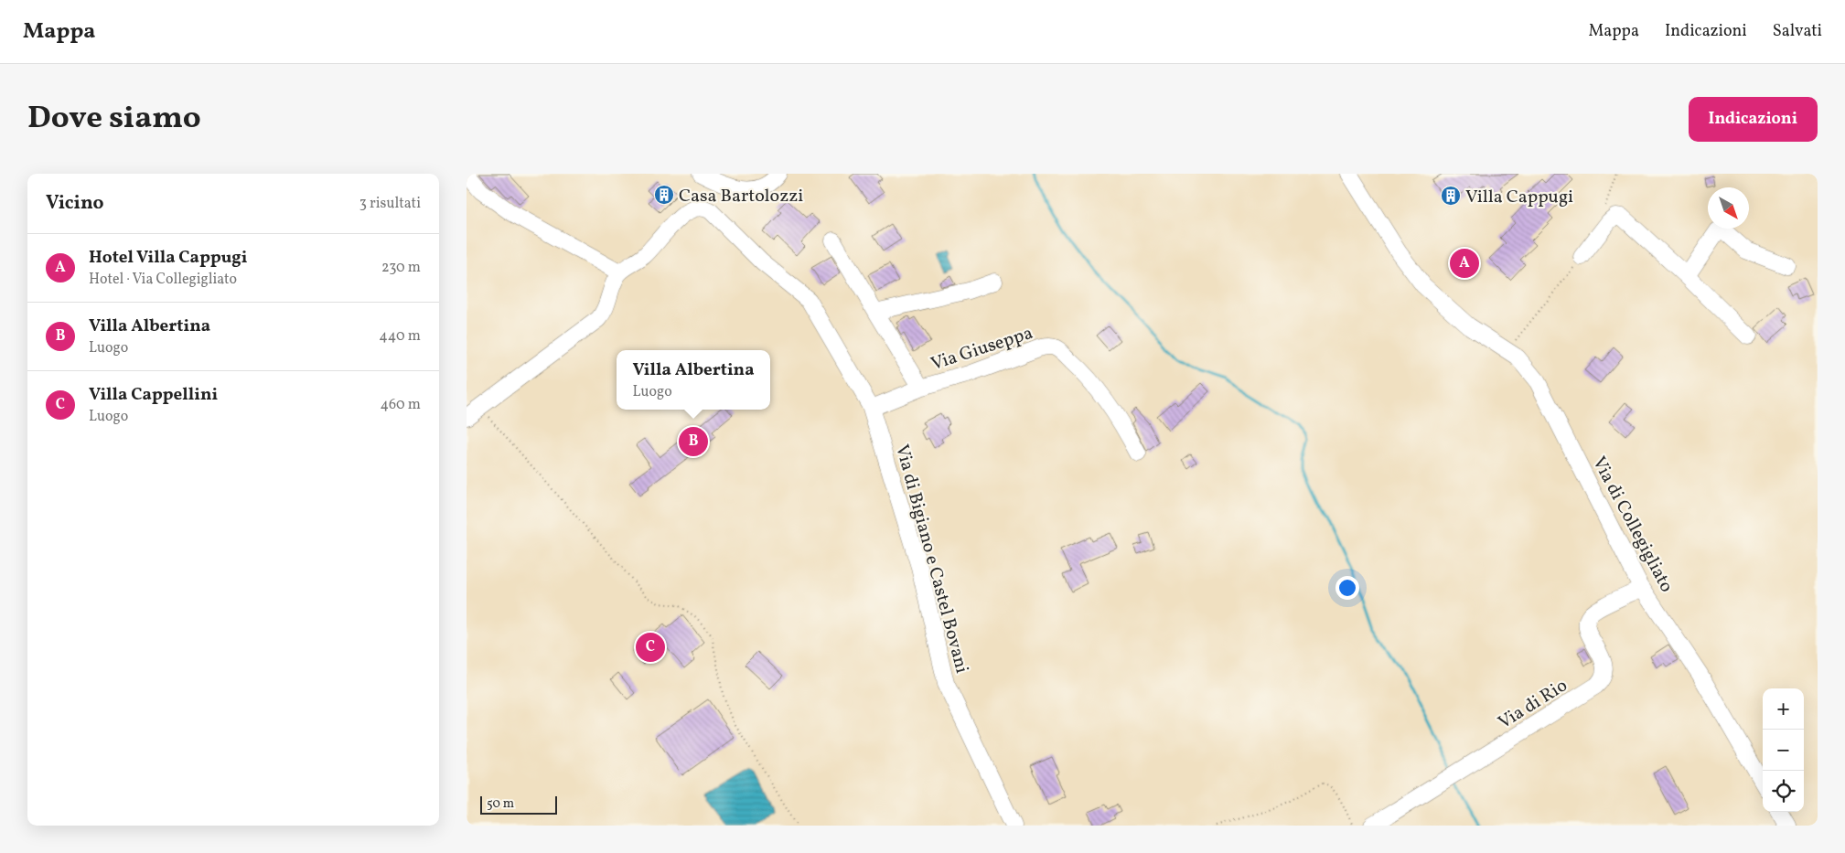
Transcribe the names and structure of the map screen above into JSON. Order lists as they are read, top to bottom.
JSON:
{
  "streets": {
    "street": [
      "Via Giuseppa",
      "Via di Collegigliato",
      "Via di Bigiano e Castel Bovani",
      "Via di Rio"
    ]
  },
  "crossings": [
    ["Via Giuseppa", "Via di Bigiano e Castel Bovani"],
    ["Via di Collegigliato", "Via di Rio"]
  ],
  "places": {
    "building": ["Casa Bartolozzi", "Villa Cappugi"]
  },
  "scale_bar": "50 m",
  "north": "bottom right",
  "page": {
    "header": "Mappa",
    "nav": ["Mappa", "Indicazioni", "Salvati"],
    "title": "Dove siamo",
    "buttons": "Indicazioni",
    "heading": ["Vicino", "3 risultati"],
    "list": [
      {
        "mark": "A",
        "name": "Hotel Villa Cappugi",
        "note": "Hotel · Via Collegigliato",
        "value": "230 m"
      },
      {
        "mark": "B",
        "name": "Villa Albertina",
        "note": "Luogo",
        "value": "440 m"
      },
      {
        "mark": "C",
        "name": "Villa Cappellini",
        "note": "Luogo",
        "value": "460 m"
      }
    ],
    "pins": ["A", "B", "C"],
    "popup": ["Villa Albertina", "Luogo"],
    "map_buttons": ["+", "−"],
    "scale": "50 m"
  }
}
